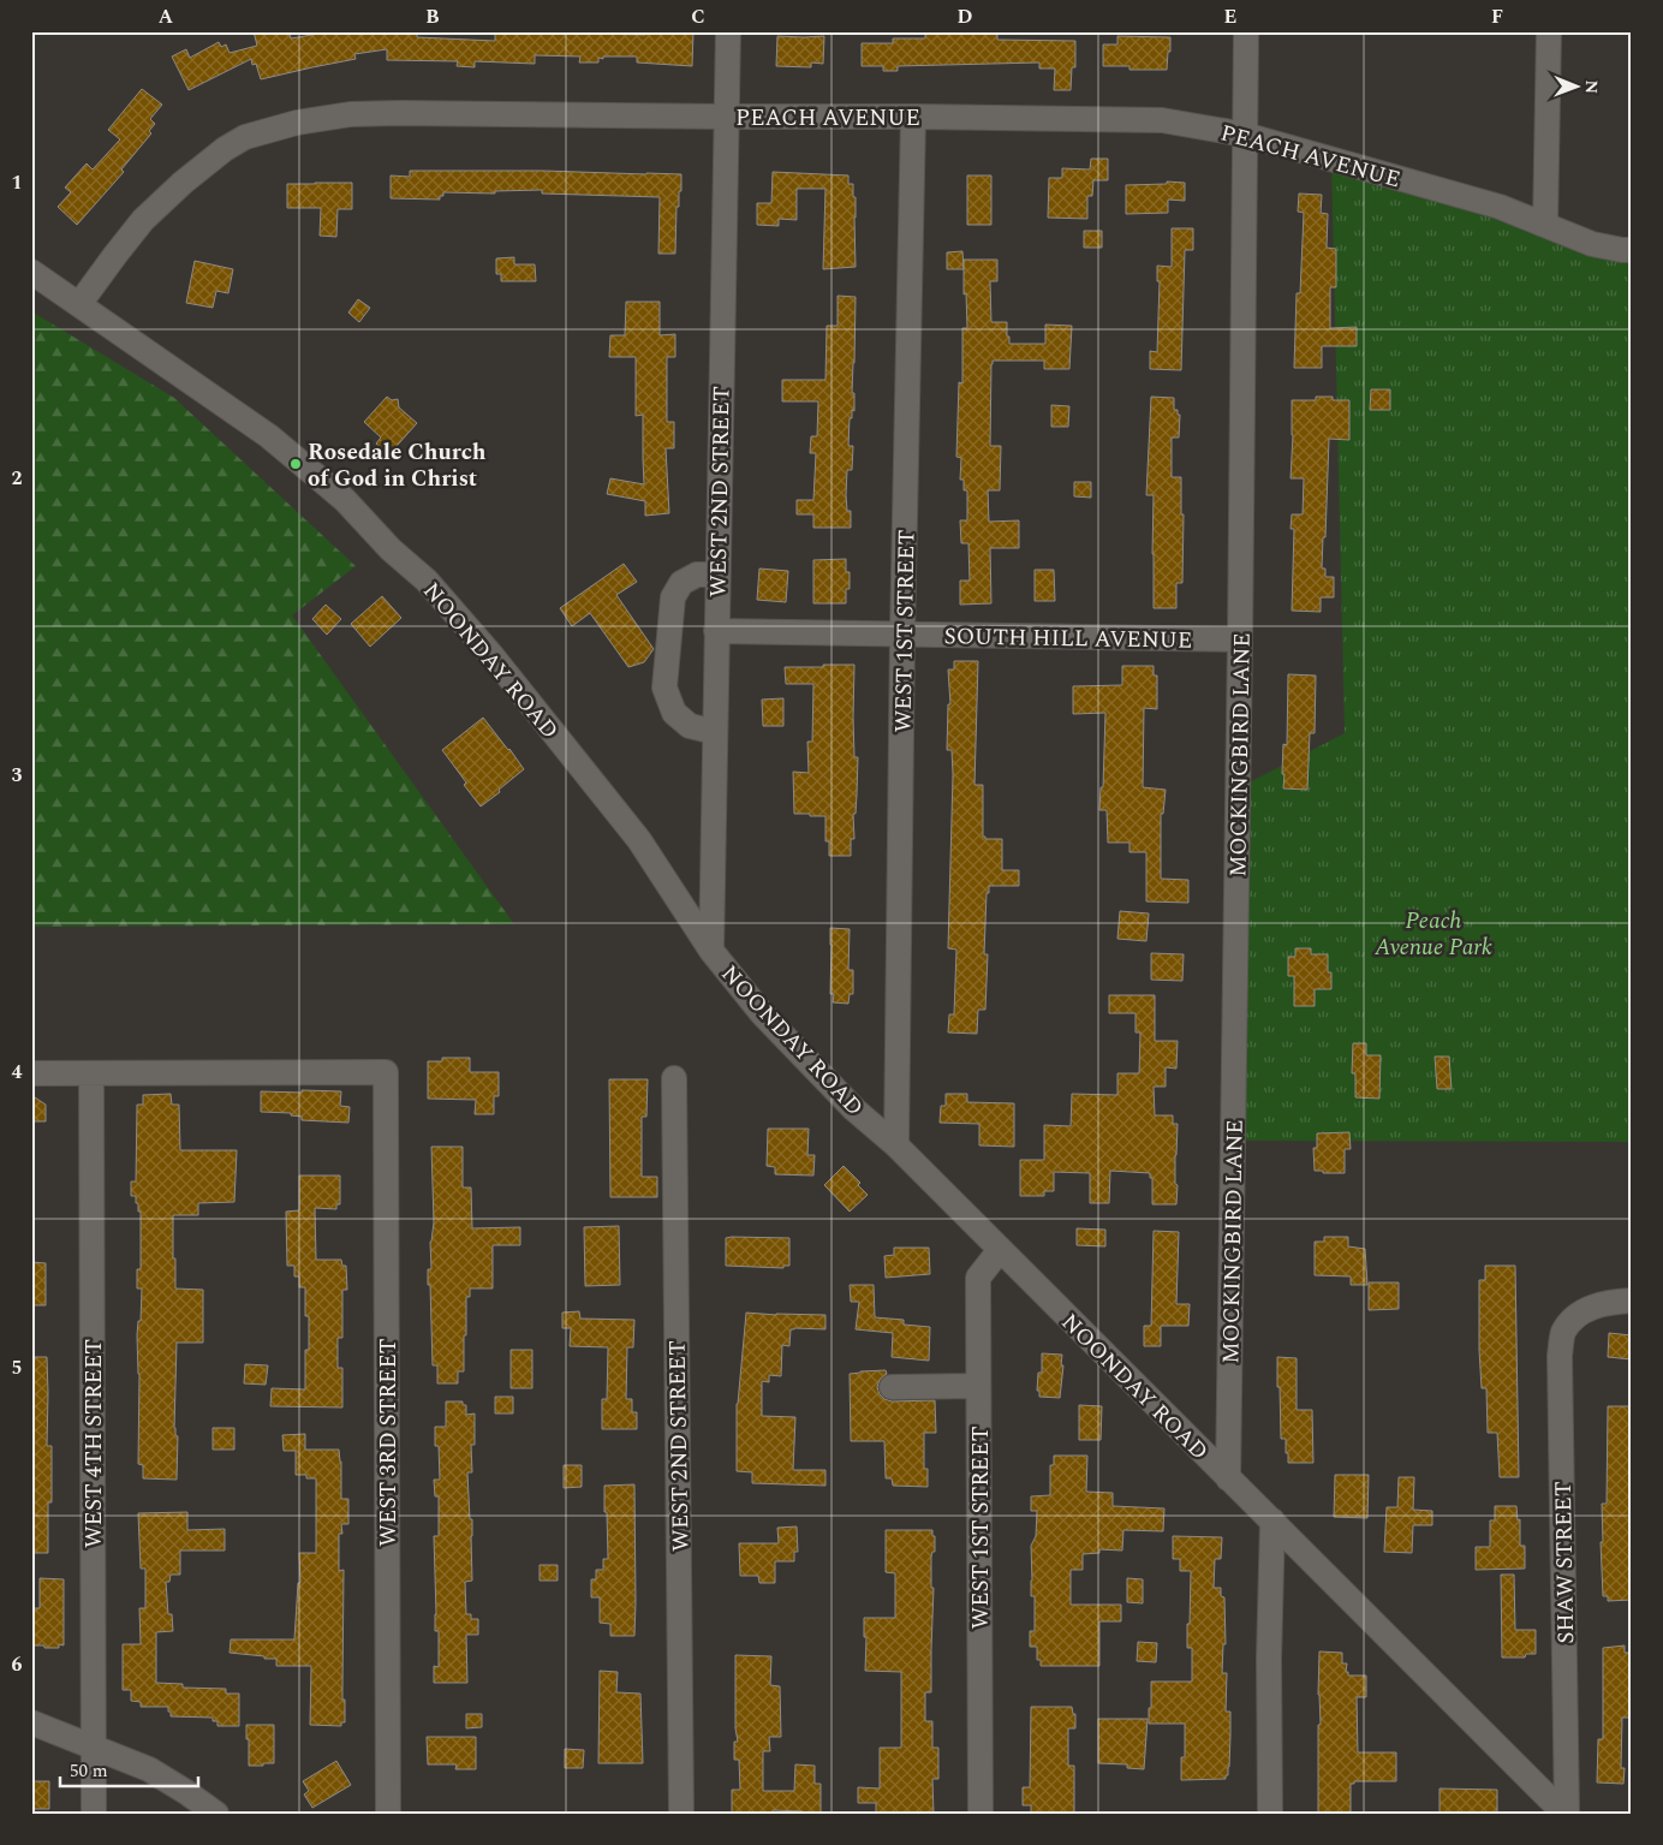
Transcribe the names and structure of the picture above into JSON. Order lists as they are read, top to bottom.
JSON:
{
  "streets": {
    "street": [
      "PEACH AVENUE",
      "WEST 2ND STREET",
      "WEST 1ST STREET",
      "SOUTH HILL AVENUE",
      "NOONDAY ROAD",
      "MOCKINGBIRD LANE",
      "WEST 3RD STREET",
      "WEST 4TH STREET",
      "SHAW STREET"
    ]
  },
  "crossings": [
    ["PEACH AVENUE", "WEST 2ND STREET"],
    ["PEACH AVENUE", "WEST 1ST STREET"],
    ["PEACH AVENUE", "NOONDAY ROAD"],
    ["PEACH AVENUE", "MOCKINGBIRD LANE"],
    ["WEST 2ND STREET", "SOUTH HILL AVENUE"],
    ["WEST 2ND STREET", "NOONDAY ROAD"],
    ["WEST 1ST STREET", "SOUTH HILL AVENUE"],
    ["WEST 1ST STREET", "NOONDAY ROAD"],
    ["SOUTH HILL AVENUE", "MOCKINGBIRD LANE"],
    ["NOONDAY ROAD", "MOCKINGBIRD LANE"],
    ["NOONDAY ROAD", "SHAW STREET"],
    ["WEST 3RD STREET", "WEST 4TH STREET"]
  ],
  "parks": ["Peach Avenue Park"],
  "places": ["Rosedale Church of God in Christ"],
  "scale_bar": "50 m",
  "north": "right",
  "grid": {
    "columns": [
      "A",
      "B",
      "C",
      "D",
      "E",
      "F"
    ],
    "rows": [
      "1",
      "2",
      "3",
      "4",
      "5",
      "6"
    ]
  }
}
